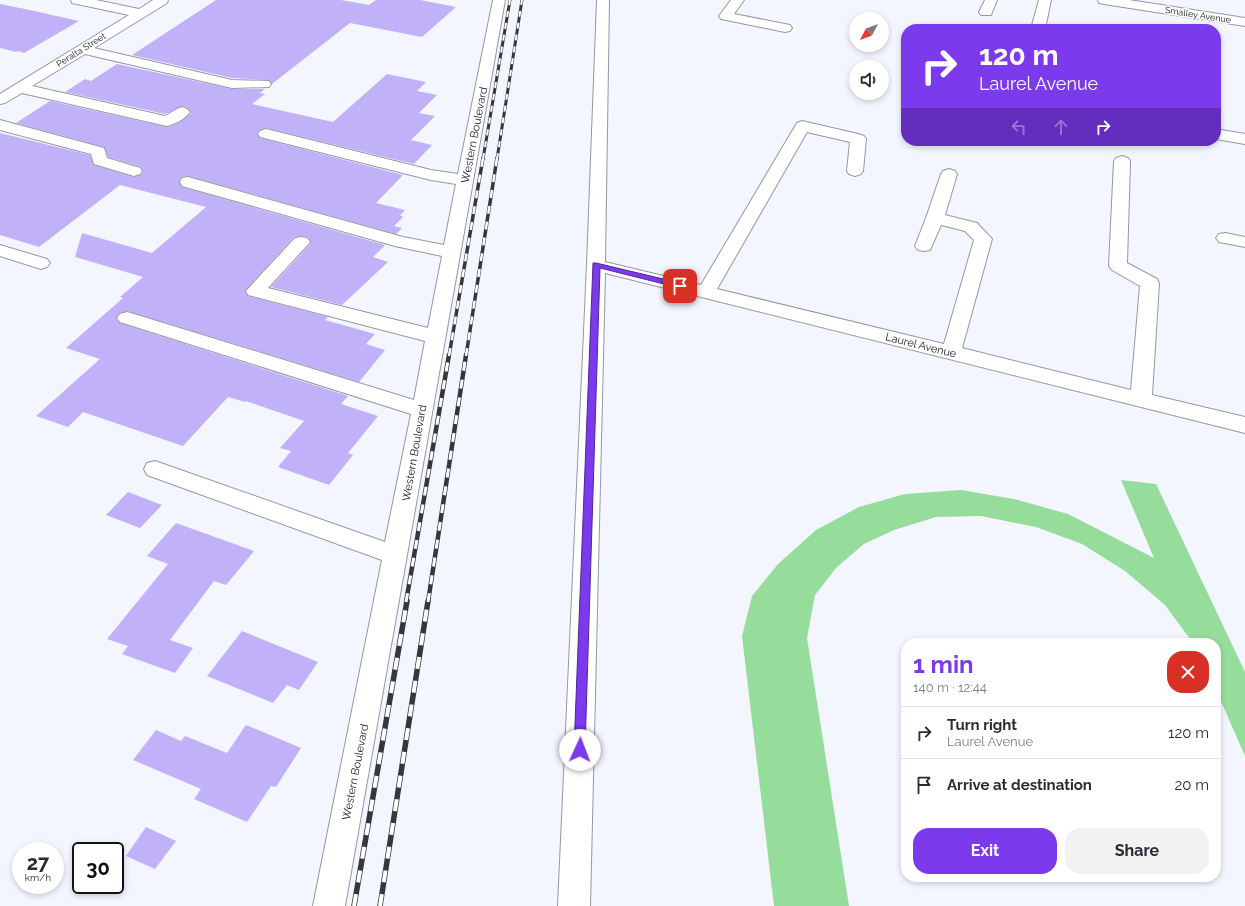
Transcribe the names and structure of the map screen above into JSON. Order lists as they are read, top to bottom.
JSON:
{
  "streets": {
    "street": [
      "Smalley Avenue",
      "Peralta Street",
      "Western Boulevard",
      "Laurel Avenue"
    ]
  },
  "north": "bottom left",
  "page": {
    "turn": ["120 m", "Laurel Avenue"],
    "heading": ["1 min", "140 m · 12:44"],
    "list": [
      {
        "name": "Turn right",
        "note": "Laurel Avenue",
        "value": "120 m"
      },
      {
        "name": "Arrive at destination",
        "value": "20 m"
      }
    ],
    "buttons": ["Exit", "Share"],
    "speed": "27 km/h",
    "limit": "30"
  }
}
